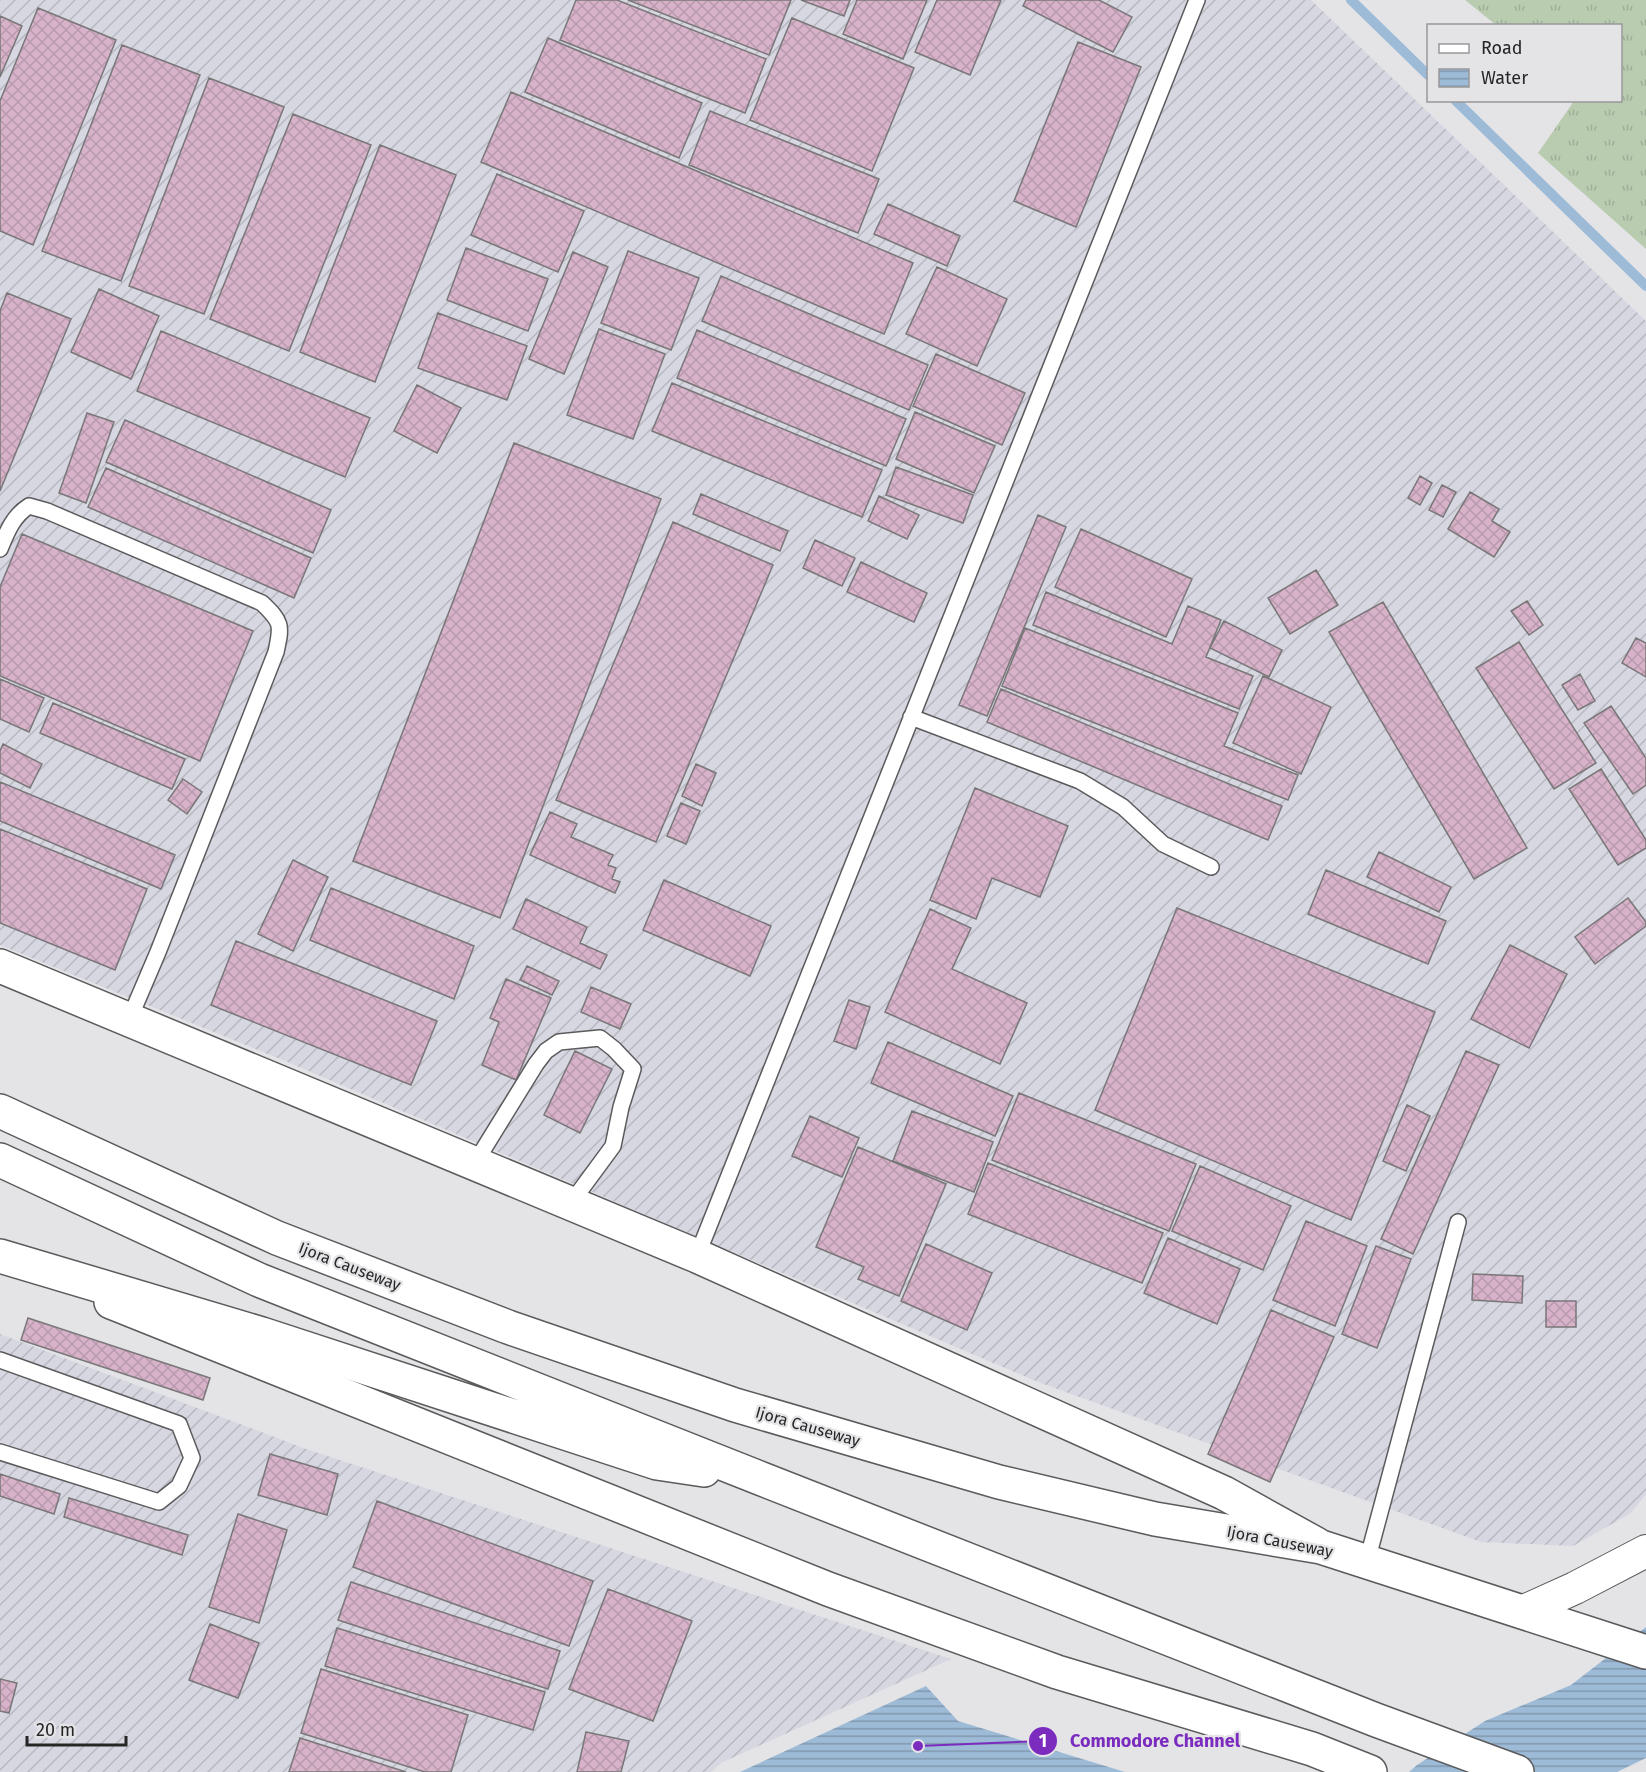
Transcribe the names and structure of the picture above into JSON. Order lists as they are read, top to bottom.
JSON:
{
  "streets": {
    "main road": ["Ijora Causeway"]
  },
  "places": ["Commodore Channel"],
  "legend": ["Road", "Water"],
  "scale_bar": "20 m"
}
